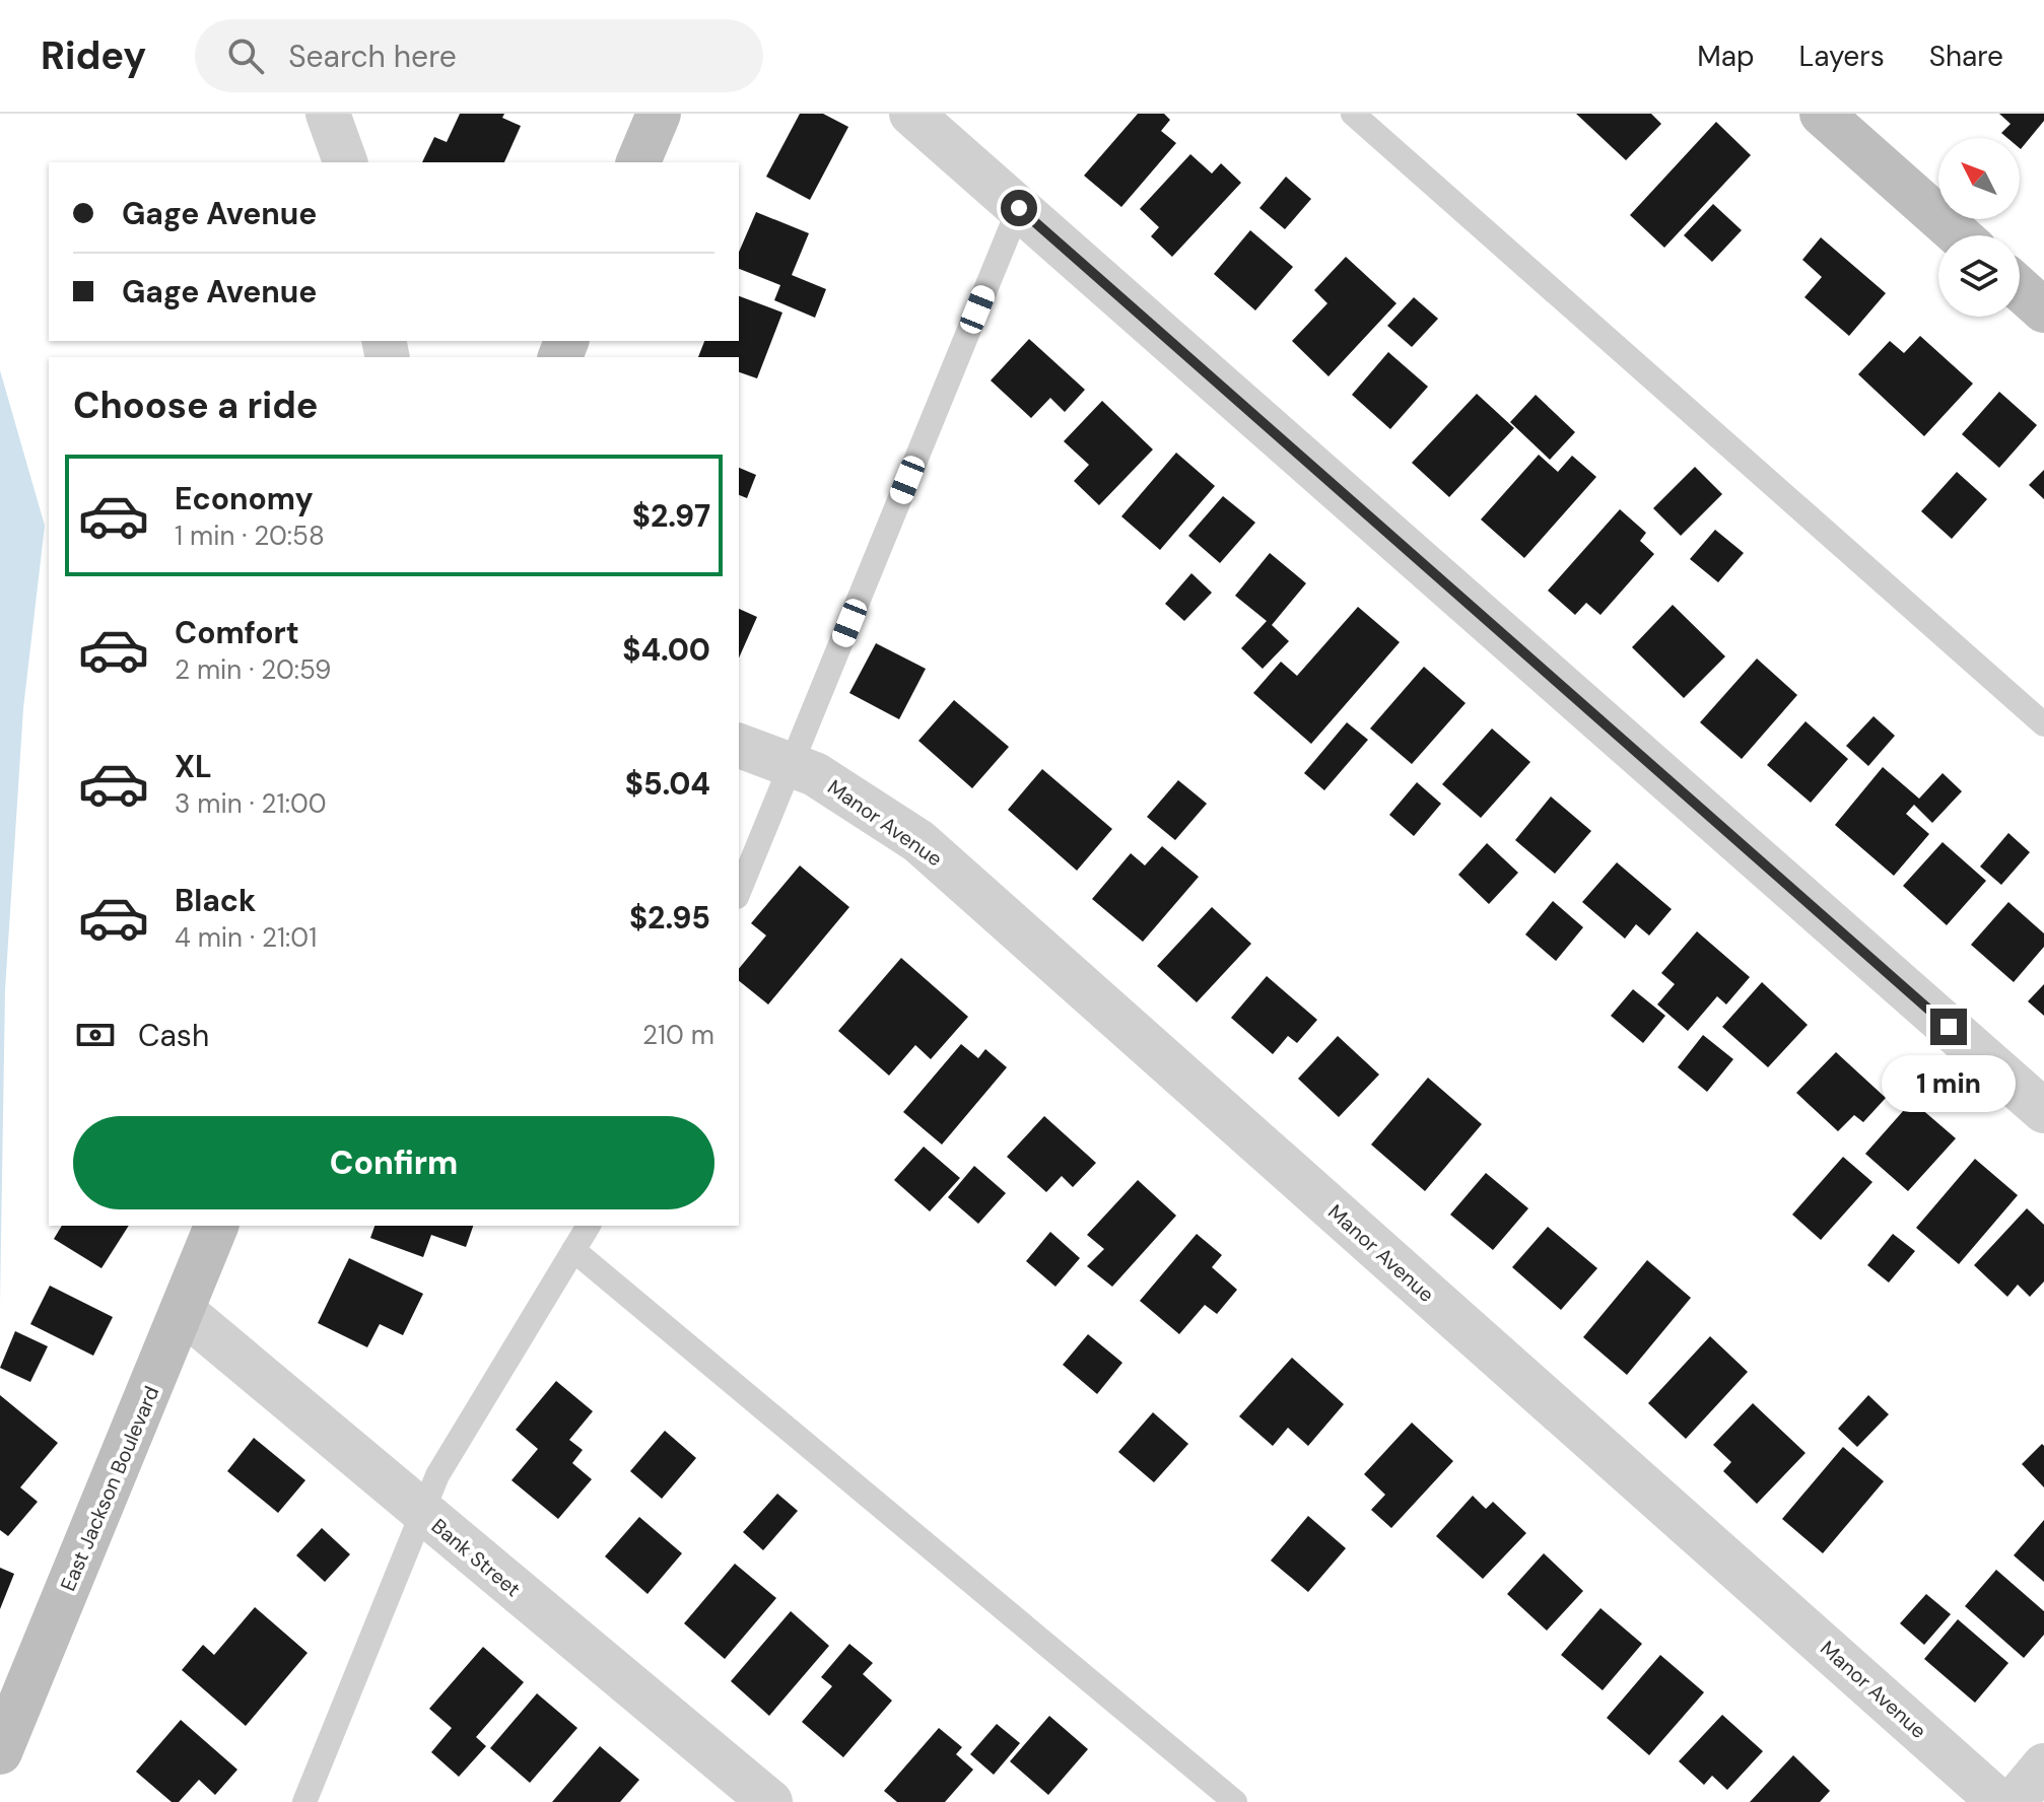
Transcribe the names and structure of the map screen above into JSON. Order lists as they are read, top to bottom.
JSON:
{
  "streets": {
    "main road": ["East Jackson Boulevard"],
    "street": ["Manor Avenue", "Bank Street"]
  },
  "crossings": [
    ["East Jackson Boulevard", "Bank Street"]
  ],
  "north": "top left",
  "page": {
    "header": "Ridey",
    "search": "Search here",
    "nav": ["Map", "Layers", "Share"],
    "banner": ["Gage Avenue", "Gage Avenue"],
    "heading": "Choose a ride",
    "list": [
      {
        "name": "Economy",
        "note": "1 min · 20:58",
        "value": "$2.97"
      },
      {
        "name": "Comfort",
        "note": "2 min · 20:59",
        "value": "$4.00"
      },
      {
        "name": "XL",
        "note": "3 min · 21:00",
        "value": "$5.04"
      },
      {
        "name": "Black",
        "note": "4 min · 21:01",
        "value": "$2.95"
      }
    ],
    "pay": ["Cash", "210 m"],
    "bubble": "1 min",
    "buttons": "Confirm"
  }
}
